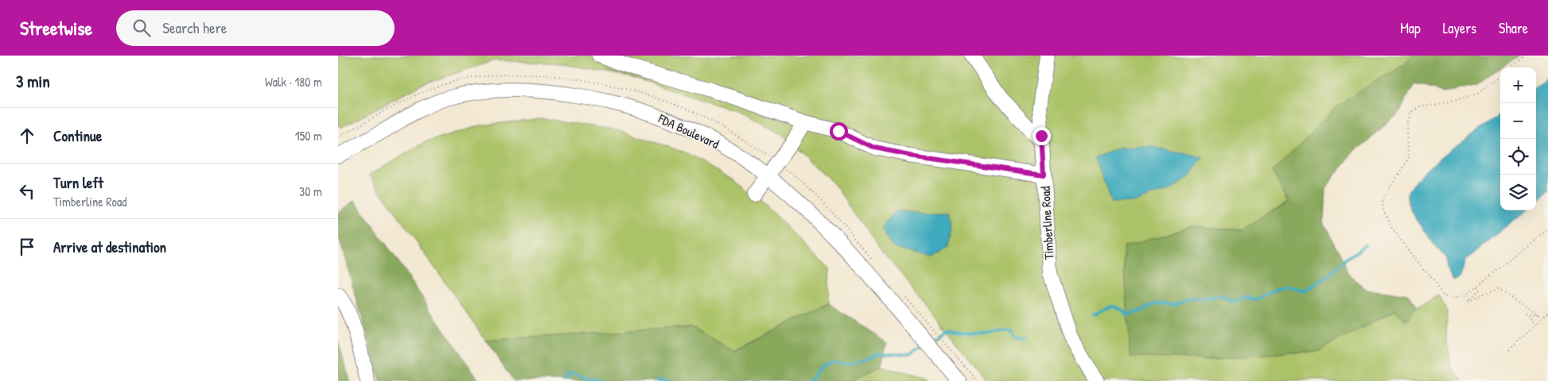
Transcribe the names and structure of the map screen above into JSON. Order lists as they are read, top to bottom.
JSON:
{
  "streets": {
    "street": ["FDA Boulevard", "Timberline Road"]
  },
  "page": {
    "header": "Streetwise",
    "search": "Search here",
    "nav": ["Map", "Layers", "Share"],
    "heading": ["3 min", "Walk · 180 m"],
    "map_buttons": ["+", "−"],
    "list": [
      ["Continue", "150 m"],
      ["Turn left", "Timberline Road", "30 m"],
      "Arrive at destination"
    ]
  }
}
